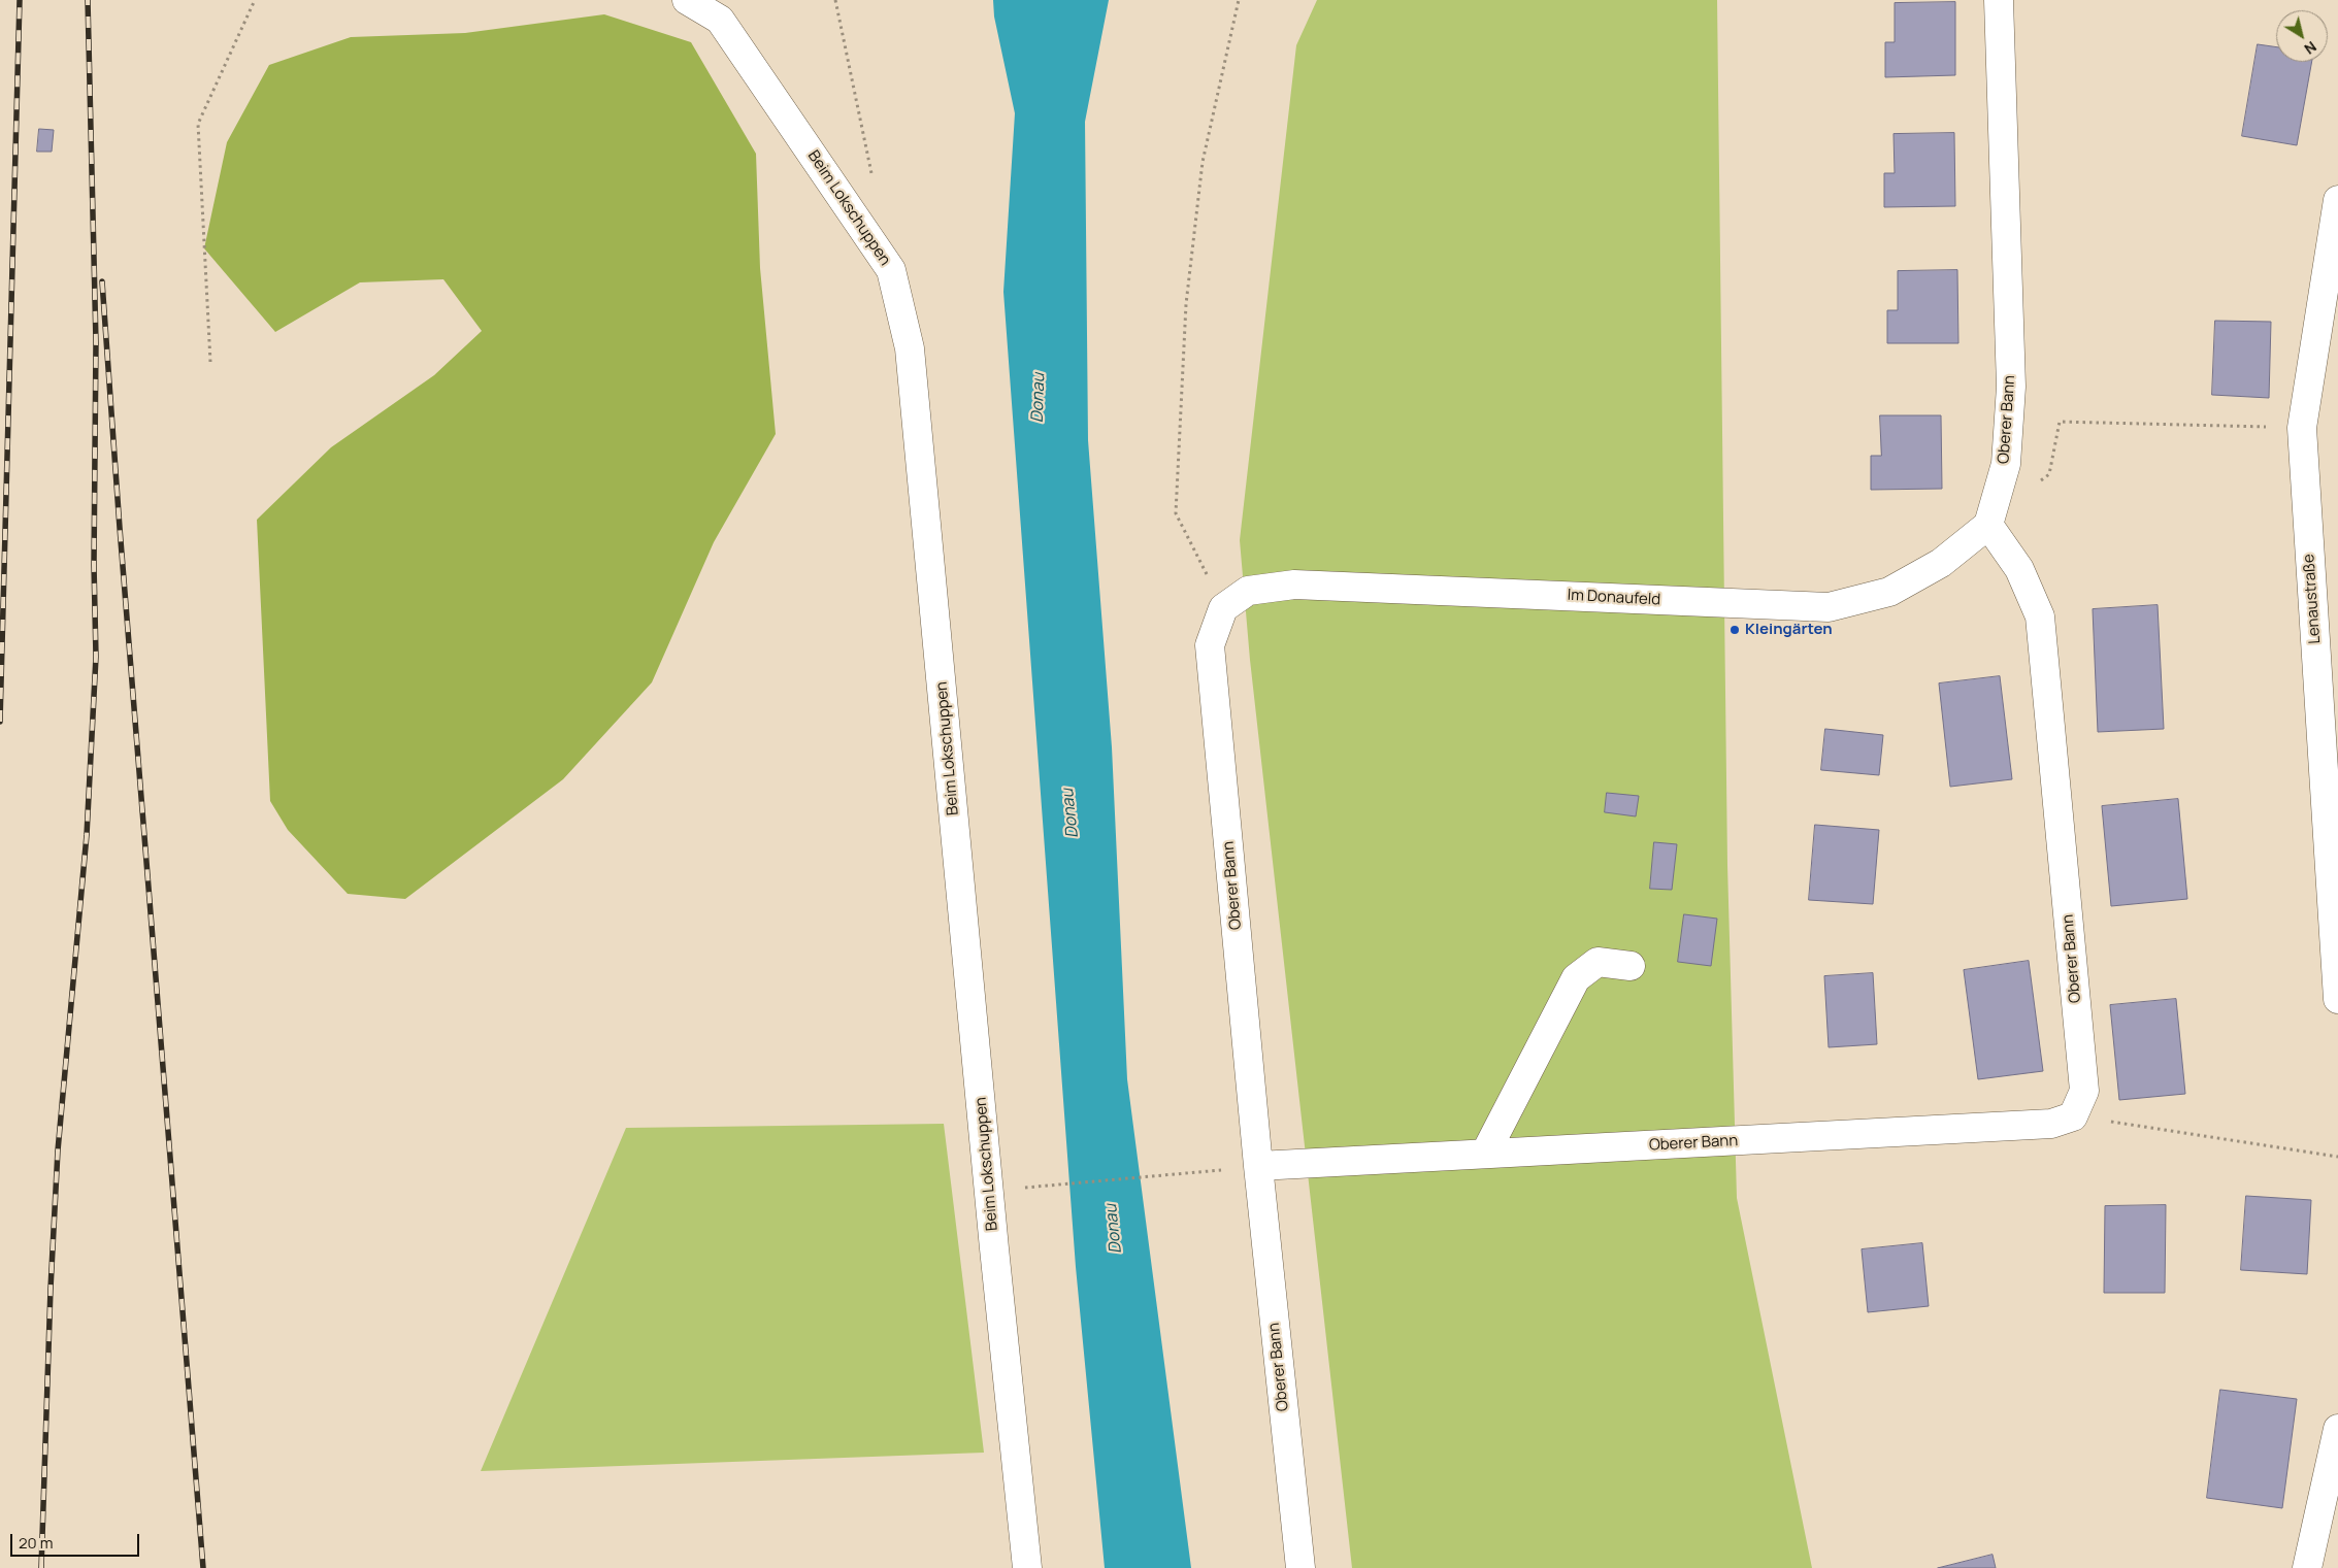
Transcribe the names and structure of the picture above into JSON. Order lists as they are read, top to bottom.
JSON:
{
  "streets": {
    "street": [
      "Beim Lokschuppen",
      "Oberer Bann",
      "Im Donaufeld",
      "Lenaustraße"
    ]
  },
  "crossings": [
    ["Oberer Bann", "Im Donaufeld"]
  ],
  "water": ["Donau"],
  "places": ["Kleingärten"],
  "scale_bar": "20 m",
  "north": "bottom right"
}
